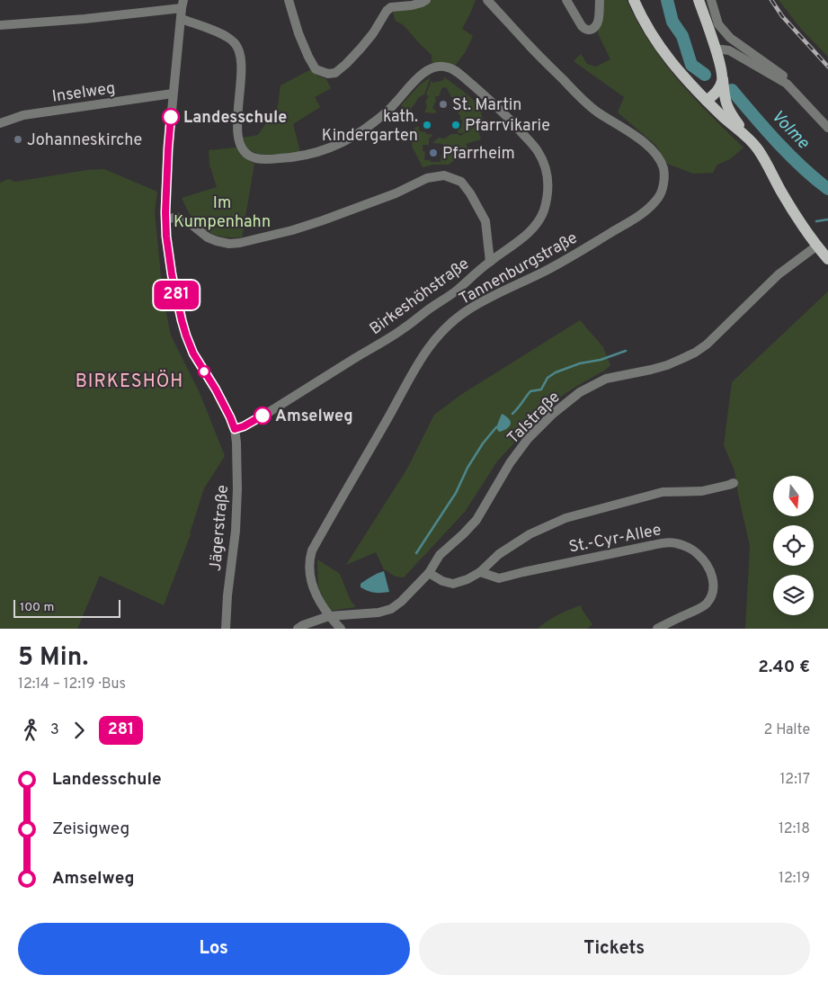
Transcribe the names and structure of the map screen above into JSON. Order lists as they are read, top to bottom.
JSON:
{
  "streets": {
    "street": [
      "Inselweg",
      "Tannenburgstraße",
      "Birkeshöhstraße",
      "Talstraße",
      "Jägerstraße",
      "St.-Cyr-Allee"
    ]
  },
  "crossings": [
    ["Tannenburgstraße", "Talstraße"],
    ["Birkeshöhstraße", "Jägerstraße"]
  ],
  "districts": ["BIRKESHÖH"],
  "water": ["Volme"],
  "parks": ["Im Kumpenhahn"],
  "places": [
    "St. Martin",
    "Landesschule",
    "kath. Kindergarten",
    "Pfarrvikarie",
    "Johanneskirche",
    "Pfarrheim",
    "Amselweg"
  ],
  "lines": ["bus line 281"],
  "scale_bar": "100 m",
  "north": "bottom",
  "page": {
    "on_map": "281",
    "scale": "100 m",
    "heading": ["5 Min.", "12:14 – 12:19 · Bus", "2.40 €"],
    "legs": ["3", "281", "2 Halte"],
    "list": [
      {
        "name": "Landesschule",
        "value": "12:17"
      },
      {
        "name": "Zeisigweg",
        "value": "12:18"
      },
      {
        "name": "Amselweg",
        "value": "12:19"
      }
    ],
    "buttons": ["Los", "Tickets"]
  }
}
